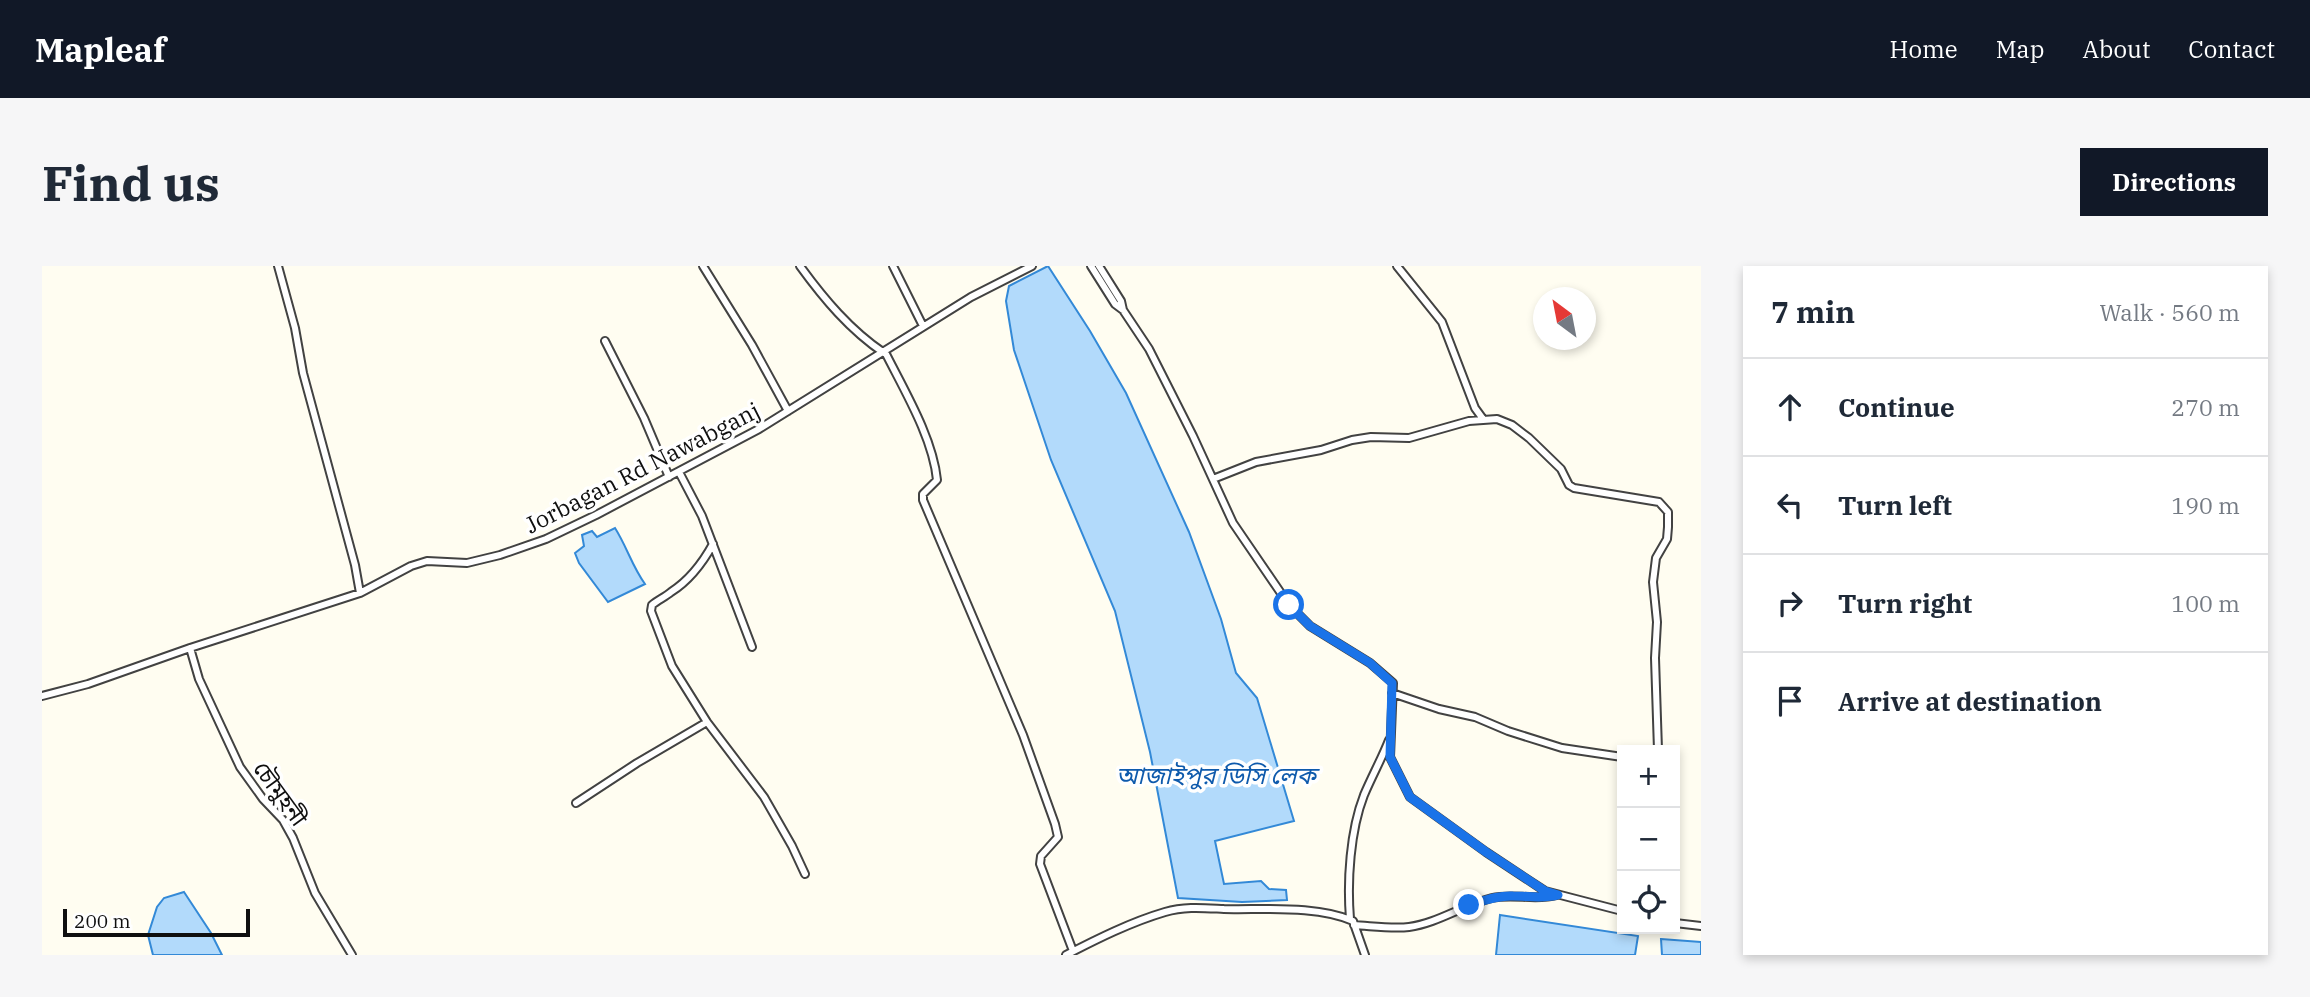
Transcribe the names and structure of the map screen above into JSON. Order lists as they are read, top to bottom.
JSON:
{
  "streets": {
    "street": ["Jorbagan Rd Nawabganj", "চৌমুহনী"]
  },
  "crossings": [
    ["Jorbagan Rd Nawabganj", "চৌমুহনী"]
  ],
  "water": ["আজাইপুর ডিসি লেক"],
  "scale_bar": "200 m",
  "north": "top left",
  "page": {
    "header": "Mapleaf",
    "nav": [
      "Home",
      "Map",
      "About",
      "Contact"
    ],
    "buttons": "Directions",
    "title": "Find us",
    "heading": ["7 min", "Walk · 560 m"],
    "list": [
      ["Continue", "270 m"],
      ["Turn left", "190 m"],
      ["Turn right", "100 m"],
      "Arrive at destination"
    ],
    "map_buttons": ["+", "−"],
    "scale": "200 m"
  }
}
